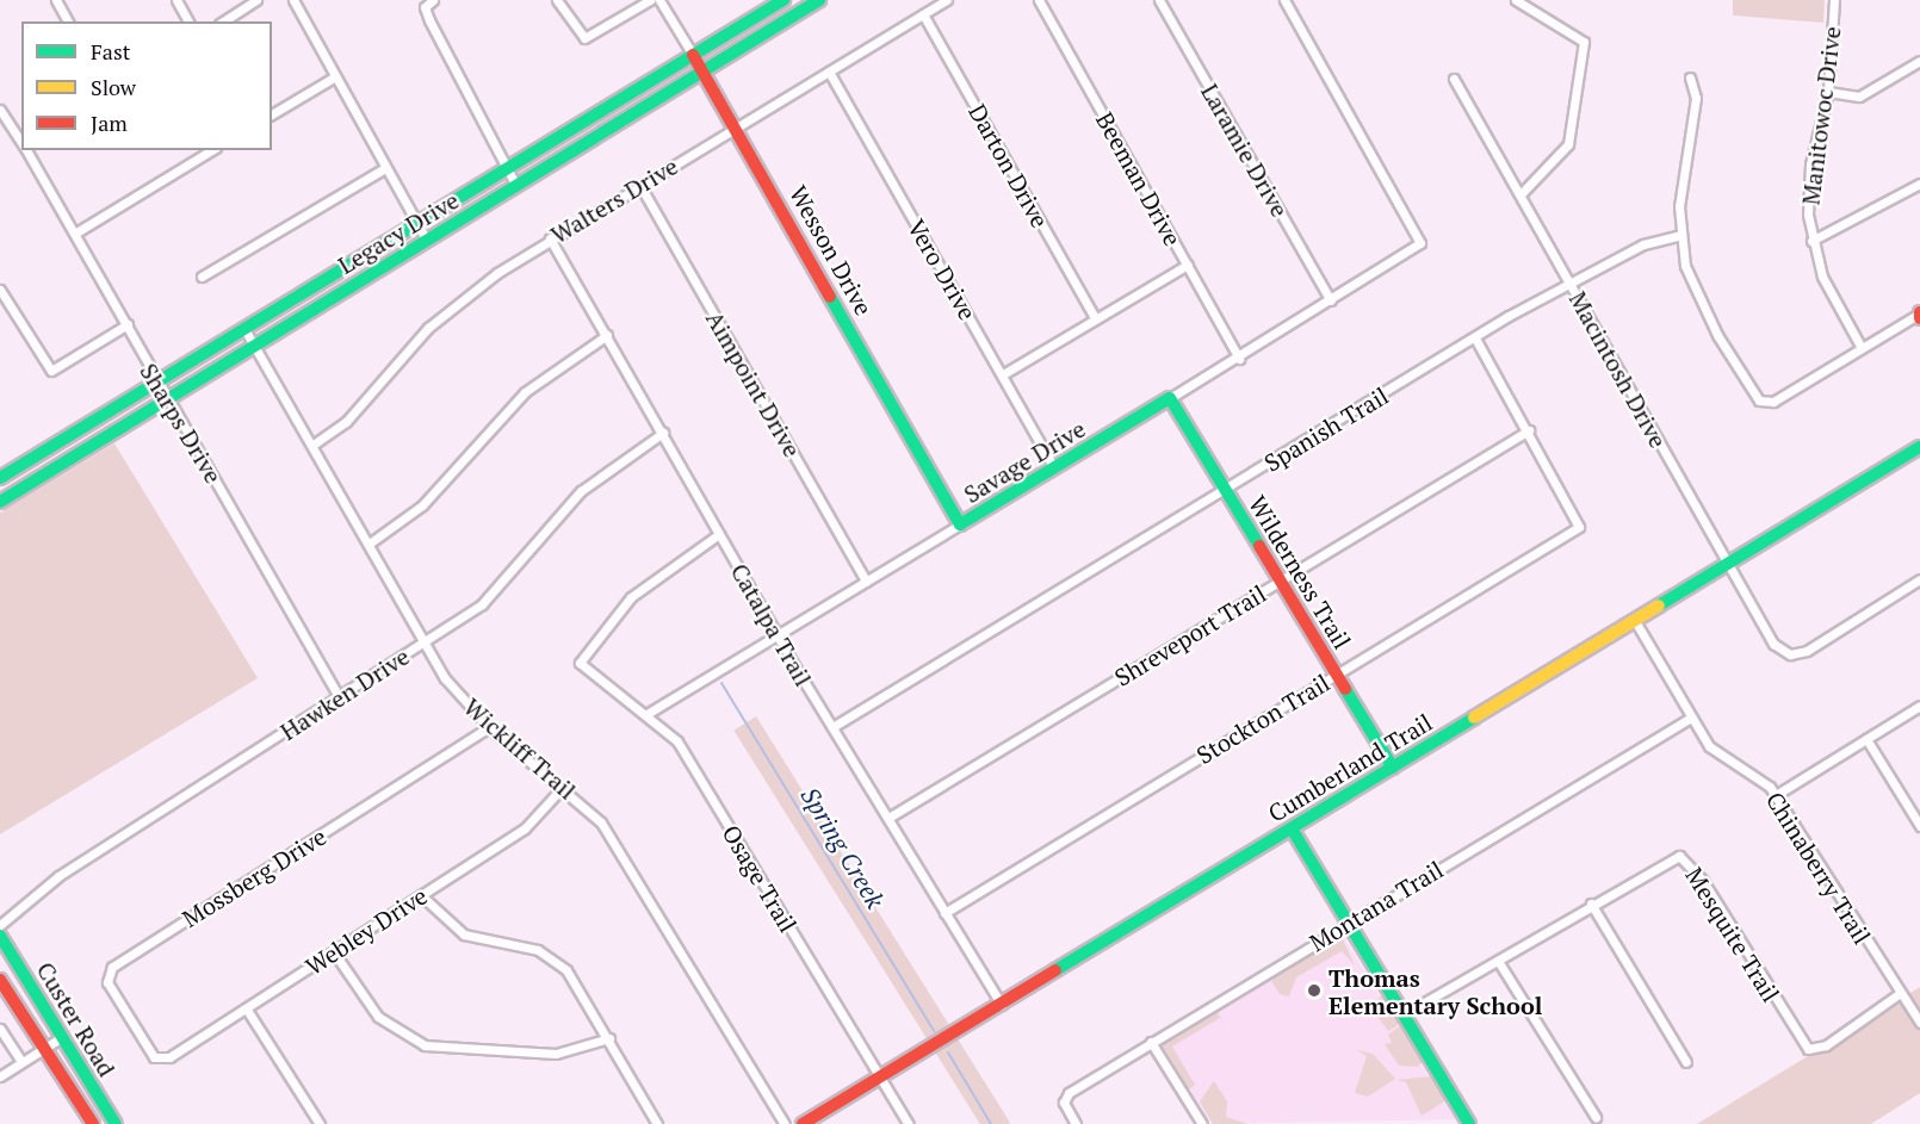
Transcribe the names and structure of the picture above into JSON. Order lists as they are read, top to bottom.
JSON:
{
  "streets": {
    "street": [
      "Manitowoc Drive",
      "Laramie Drive",
      "Darton Drive",
      "Beeman Drive",
      "Walters Drive",
      "Legacy Drive",
      "Wesson Drive",
      "Vero Drive",
      "Macintosh Drive",
      "Aimpoint Drive",
      "Sharps Drive",
      "Spanish Trail",
      "Savage Drive",
      "Wilderness Trail",
      "Catalpa Trail",
      "Shreveport Trail",
      "Hawken Drive",
      "Stockton Trail",
      "Wickliff Trail",
      "Cumberland Trail",
      "Chinaberry Trail",
      "Mossberg Drive",
      "Osage Trail",
      "Montana Trail",
      "Webley Drive",
      "Mesquite Trail",
      "Custer Road"
    ]
  },
  "crossings": [
    ["Laramie Drive", "Savage Drive"],
    ["Darton Drive", "Walters Drive"],
    ["Beeman Drive", "Savage Drive"],
    ["Walters Drive", "Wesson Drive"],
    ["Walters Drive", "Vero Drive"],
    ["Walters Drive", "Aimpoint Drive"],
    ["Walters Drive", "Catalpa Trail"],
    ["Walters Drive", "Wickliff Trail"],
    ["Legacy Drive", "Wesson Drive"],
    ["Legacy Drive", "Sharps Drive"],
    ["Legacy Drive", "Wickliff Trail"],
    ["Wesson Drive", "Savage Drive"],
    ["Vero Drive", "Savage Drive"],
    ["Macintosh Drive", "Spanish Trail"],
    ["Macintosh Drive", "Cumberland Trail"],
    ["Aimpoint Drive", "Savage Drive"],
    ["Sharps Drive", "Hawken Drive"],
    ["Spanish Trail", "Wilderness Trail"],
    ["Spanish Trail", "Catalpa Trail"],
    ["Spanish Trail", "Stockton Trail"],
    ["Savage Drive", "Wilderness Trail"],
    ["Savage Drive", "Catalpa Trail"],
    ["Savage Drive", "Osage Trail"],
    ["Wilderness Trail", "Shreveport Trail"],
    ["Wilderness Trail", "Stockton Trail"],
    ["Wilderness Trail", "Cumberland Trail"],
    ["Catalpa Trail", "Shreveport Trail"],
    ["Catalpa Trail", "Hawken Drive"],
    ["Catalpa Trail", "Stockton Trail"],
    ["Catalpa Trail", "Cumberland Trail"],
    ["Catalpa Trail", "Osage Trail"],
    ["Shreveport Trail", "Stockton Trail"],
    ["Hawken Drive", "Wickliff Trail"],
    ["Wickliff Trail", "Mossberg Drive"],
    ["Wickliff Trail", "Webley Drive"],
    ["Cumberland Trail", "Chinaberry Trail"],
    ["Cumberland Trail", "Osage Trail"],
    ["Chinaberry Trail", "Montana Trail"],
    ["Chinaberry Trail", "Mesquite Trail"],
    ["Mossberg Drive", "Webley Drive"]
  ],
  "water": ["Spring Creek"],
  "places": ["Thomas Elementary School"],
  "legend": ["Fast", "Slow", "Jam"]
}
